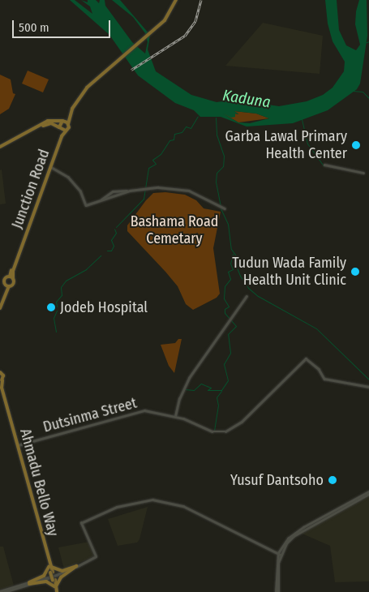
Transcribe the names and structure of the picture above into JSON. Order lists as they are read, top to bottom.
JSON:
{
  "streets": {
    "main road": ["Junction Road", "Ahmadu Bello Way"],
    "street": ["Dutsinma Street"]
  },
  "crossings": [
    ["Dutsinma Street", "Ahmadu Bello Way"]
  ],
  "water": ["Kaduna"],
  "parks": ["Bashama Road Cemetary"],
  "places": [
    "Garba Lawal Primary Health Center",
    "Tudun Wada Family Health Unit Clinic",
    "Jodeb Hospital",
    "Yusuf Dantsoho"
  ],
  "scale_bar": "500 m"
}
